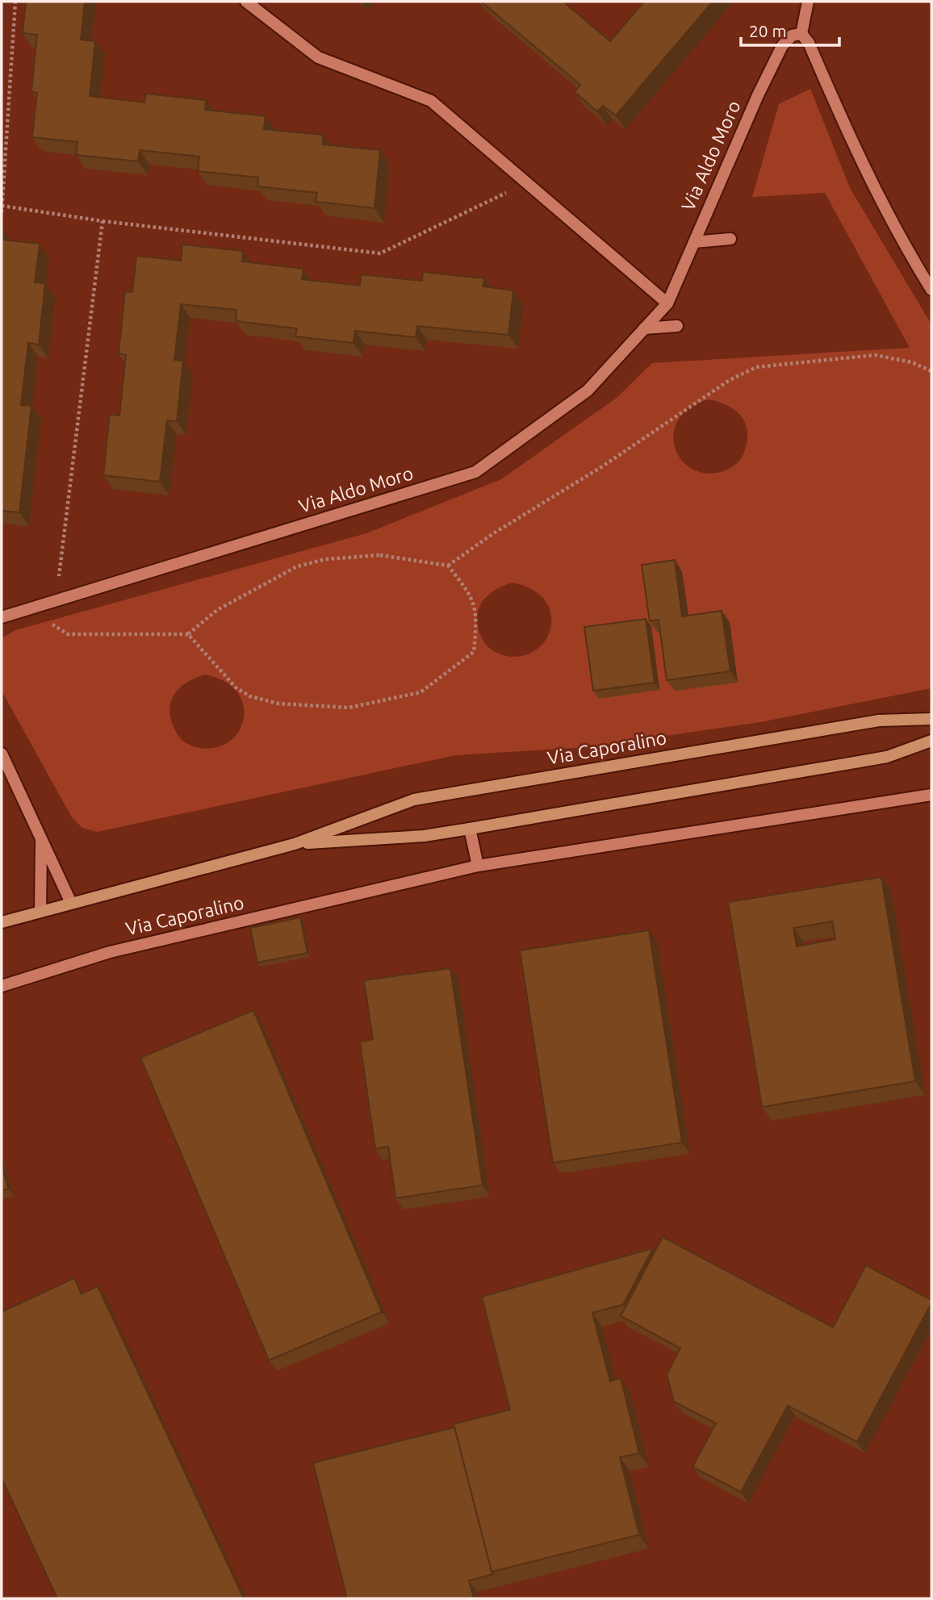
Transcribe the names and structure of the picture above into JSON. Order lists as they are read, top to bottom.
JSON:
{
  "streets": {
    "street": ["Via Aldo Moro", "Via Caporalino"]
  },
  "scale_bar": "20 m"
}
